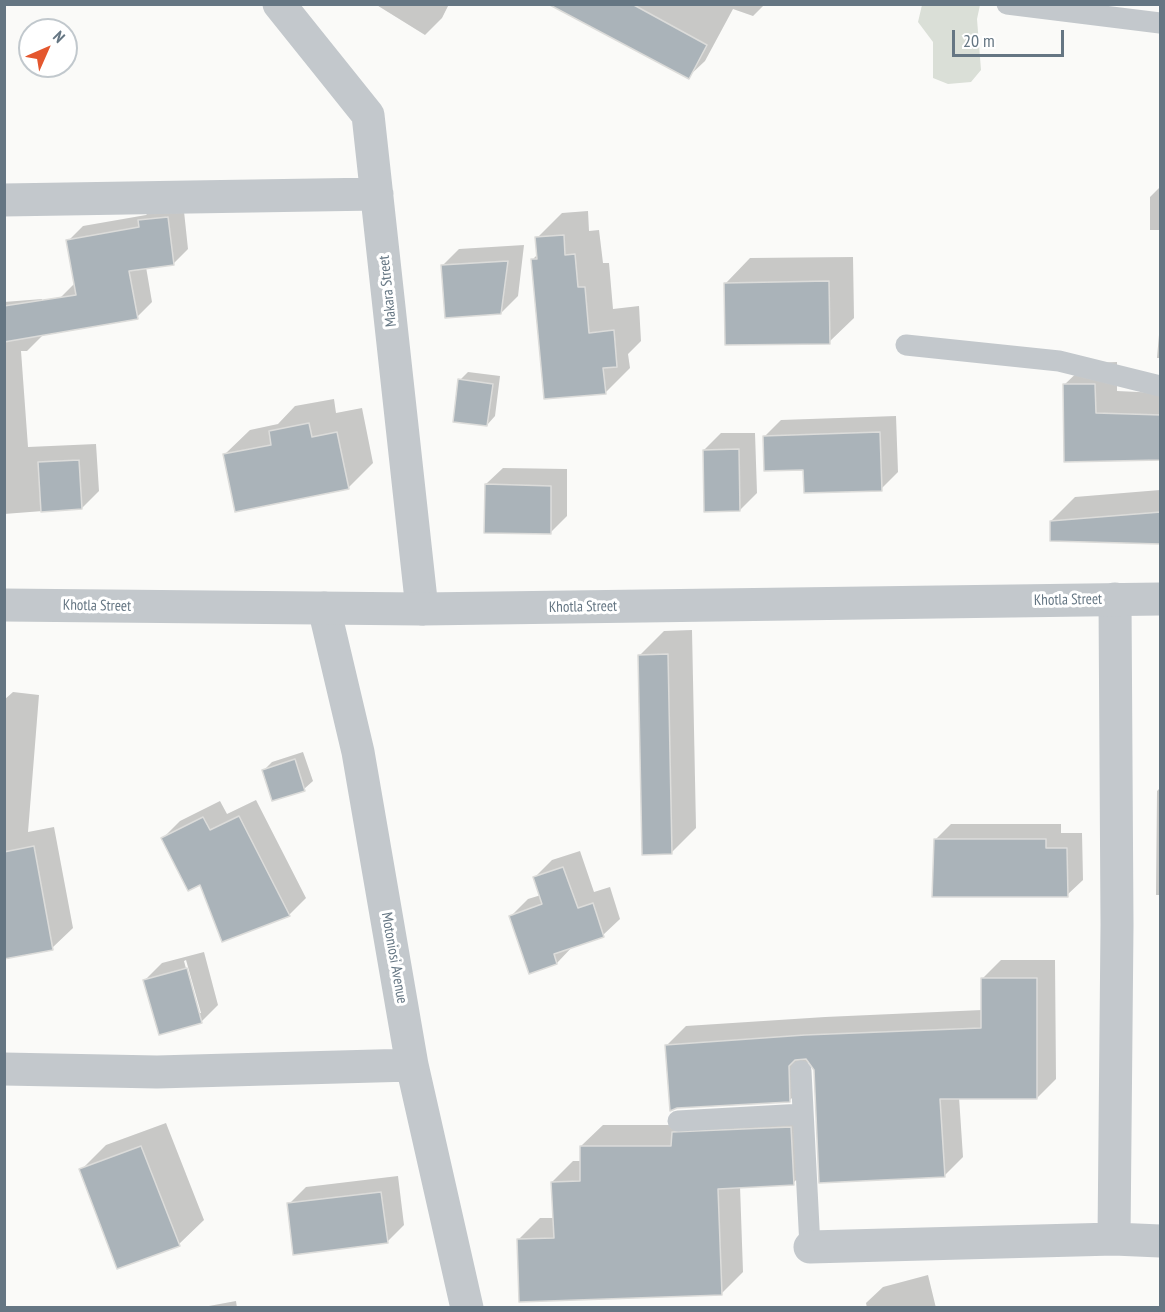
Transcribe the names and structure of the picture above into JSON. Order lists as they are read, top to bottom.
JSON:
{
  "streets": {
    "street": ["Makara Street", "Khotla Street", "Motoniosi Avenue"]
  },
  "crossings": [
    ["Makara Street", "Khotla Street"],
    ["Khotla Street", "Motoniosi Avenue"]
  ],
  "scale_bar": "20 m",
  "north": "top right"
}
